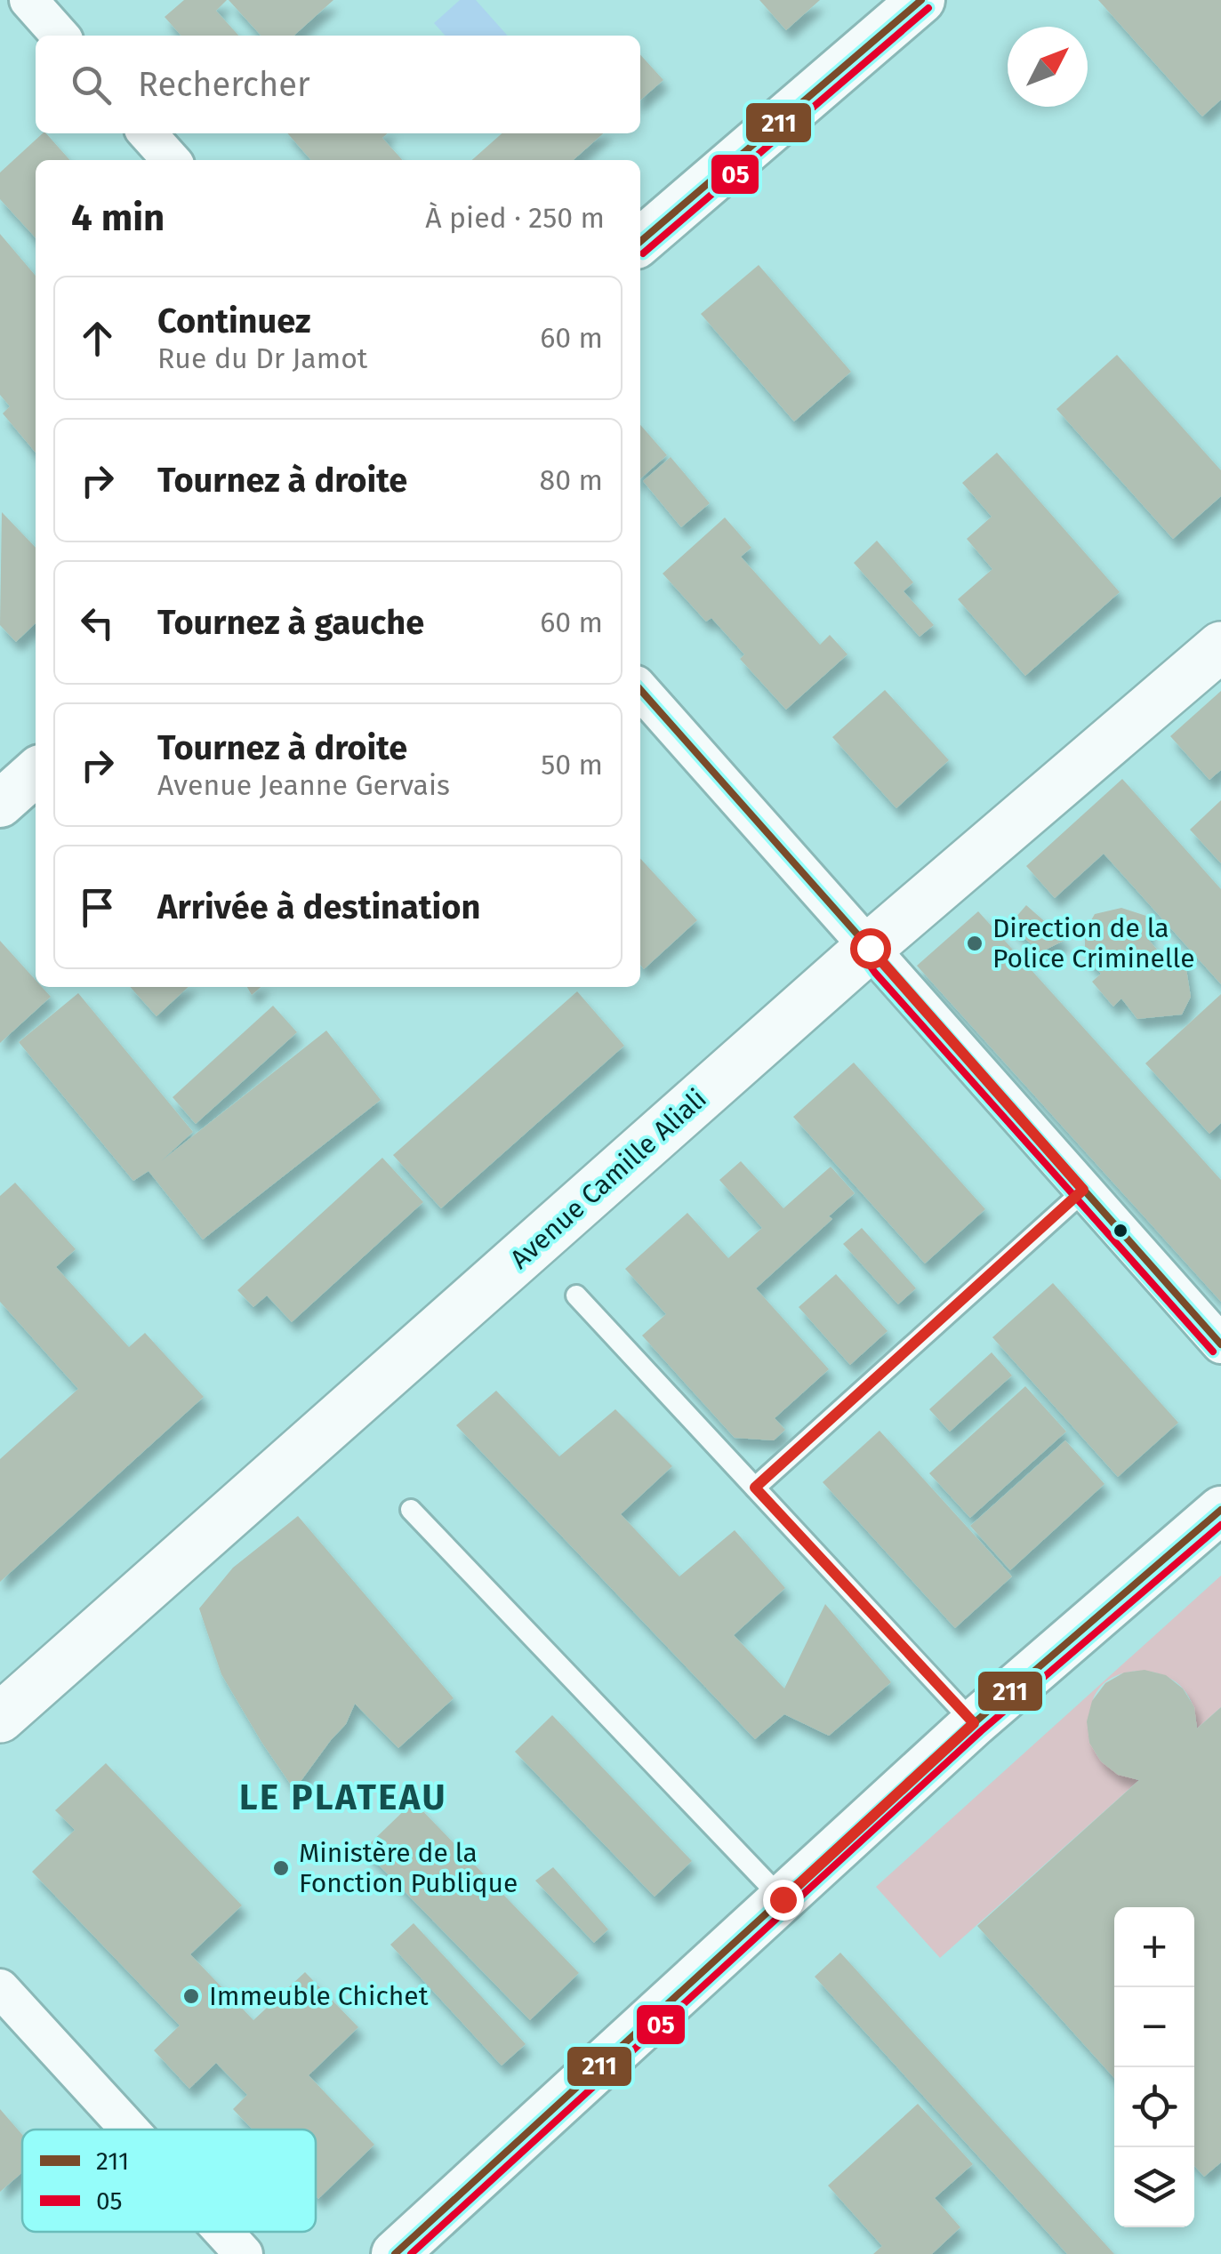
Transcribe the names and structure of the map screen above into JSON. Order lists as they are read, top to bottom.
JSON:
{
  "streets": {
    "main road": ["Avenue Camille Aliali"]
  },
  "districts": ["LE PLATEAU"],
  "places": ["Direction de la Police Criminelle", "Ministère de la Fonction Publique", "Immeuble Chichet"],
  "lines": ["transit line 211", "transit line 05"],
  "legend": ["211", "05"],
  "north": "top right",
  "page": {
    "search": "Rechercher",
    "heading": ["4 min", "À pied · 250 m"],
    "list": [
      ["Continuez", "Rue du Dr Jamot", "60 m"],
      ["Tournez à droite", "80 m"],
      ["Tournez à gauche", "60 m"],
      ["Tournez à droite", "Avenue Jeanne Gervais", "50 m"],
      "Arrivée à destination"
    ],
    "map_buttons": ["+", "−"]
  }
}
